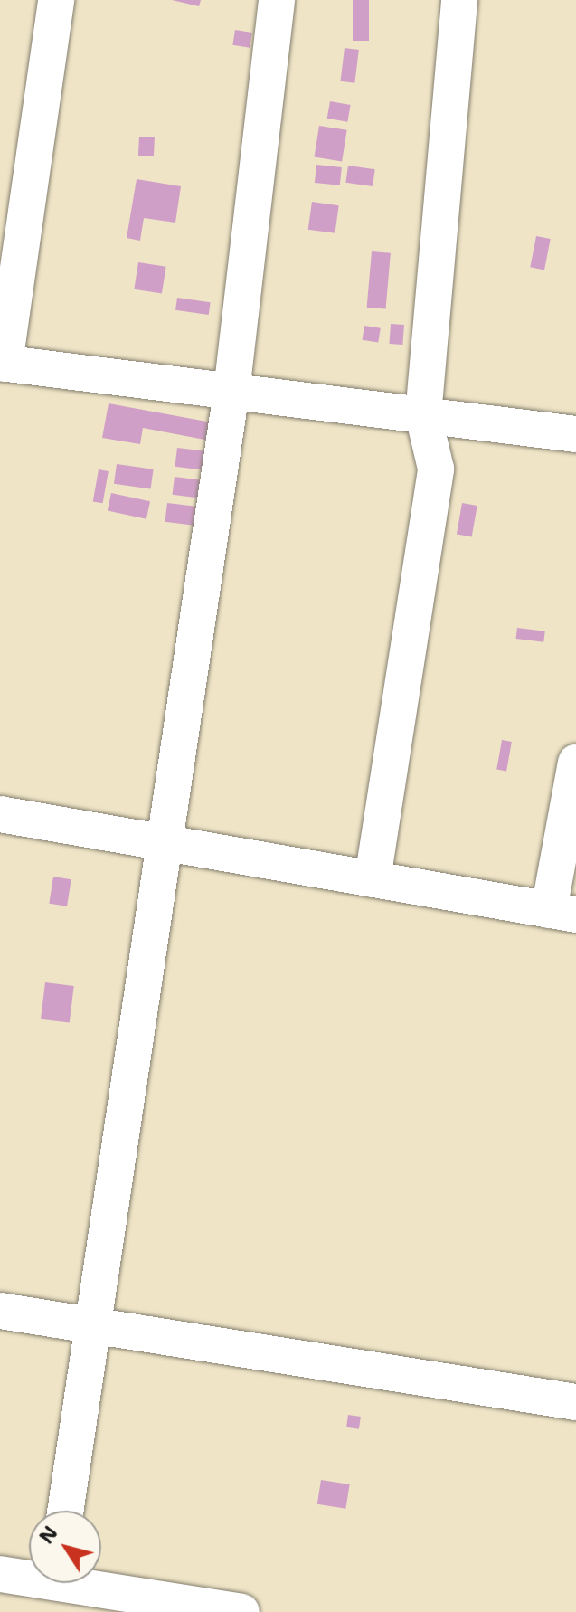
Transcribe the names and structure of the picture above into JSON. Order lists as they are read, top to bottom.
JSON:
{
  "north": "top left"
}
